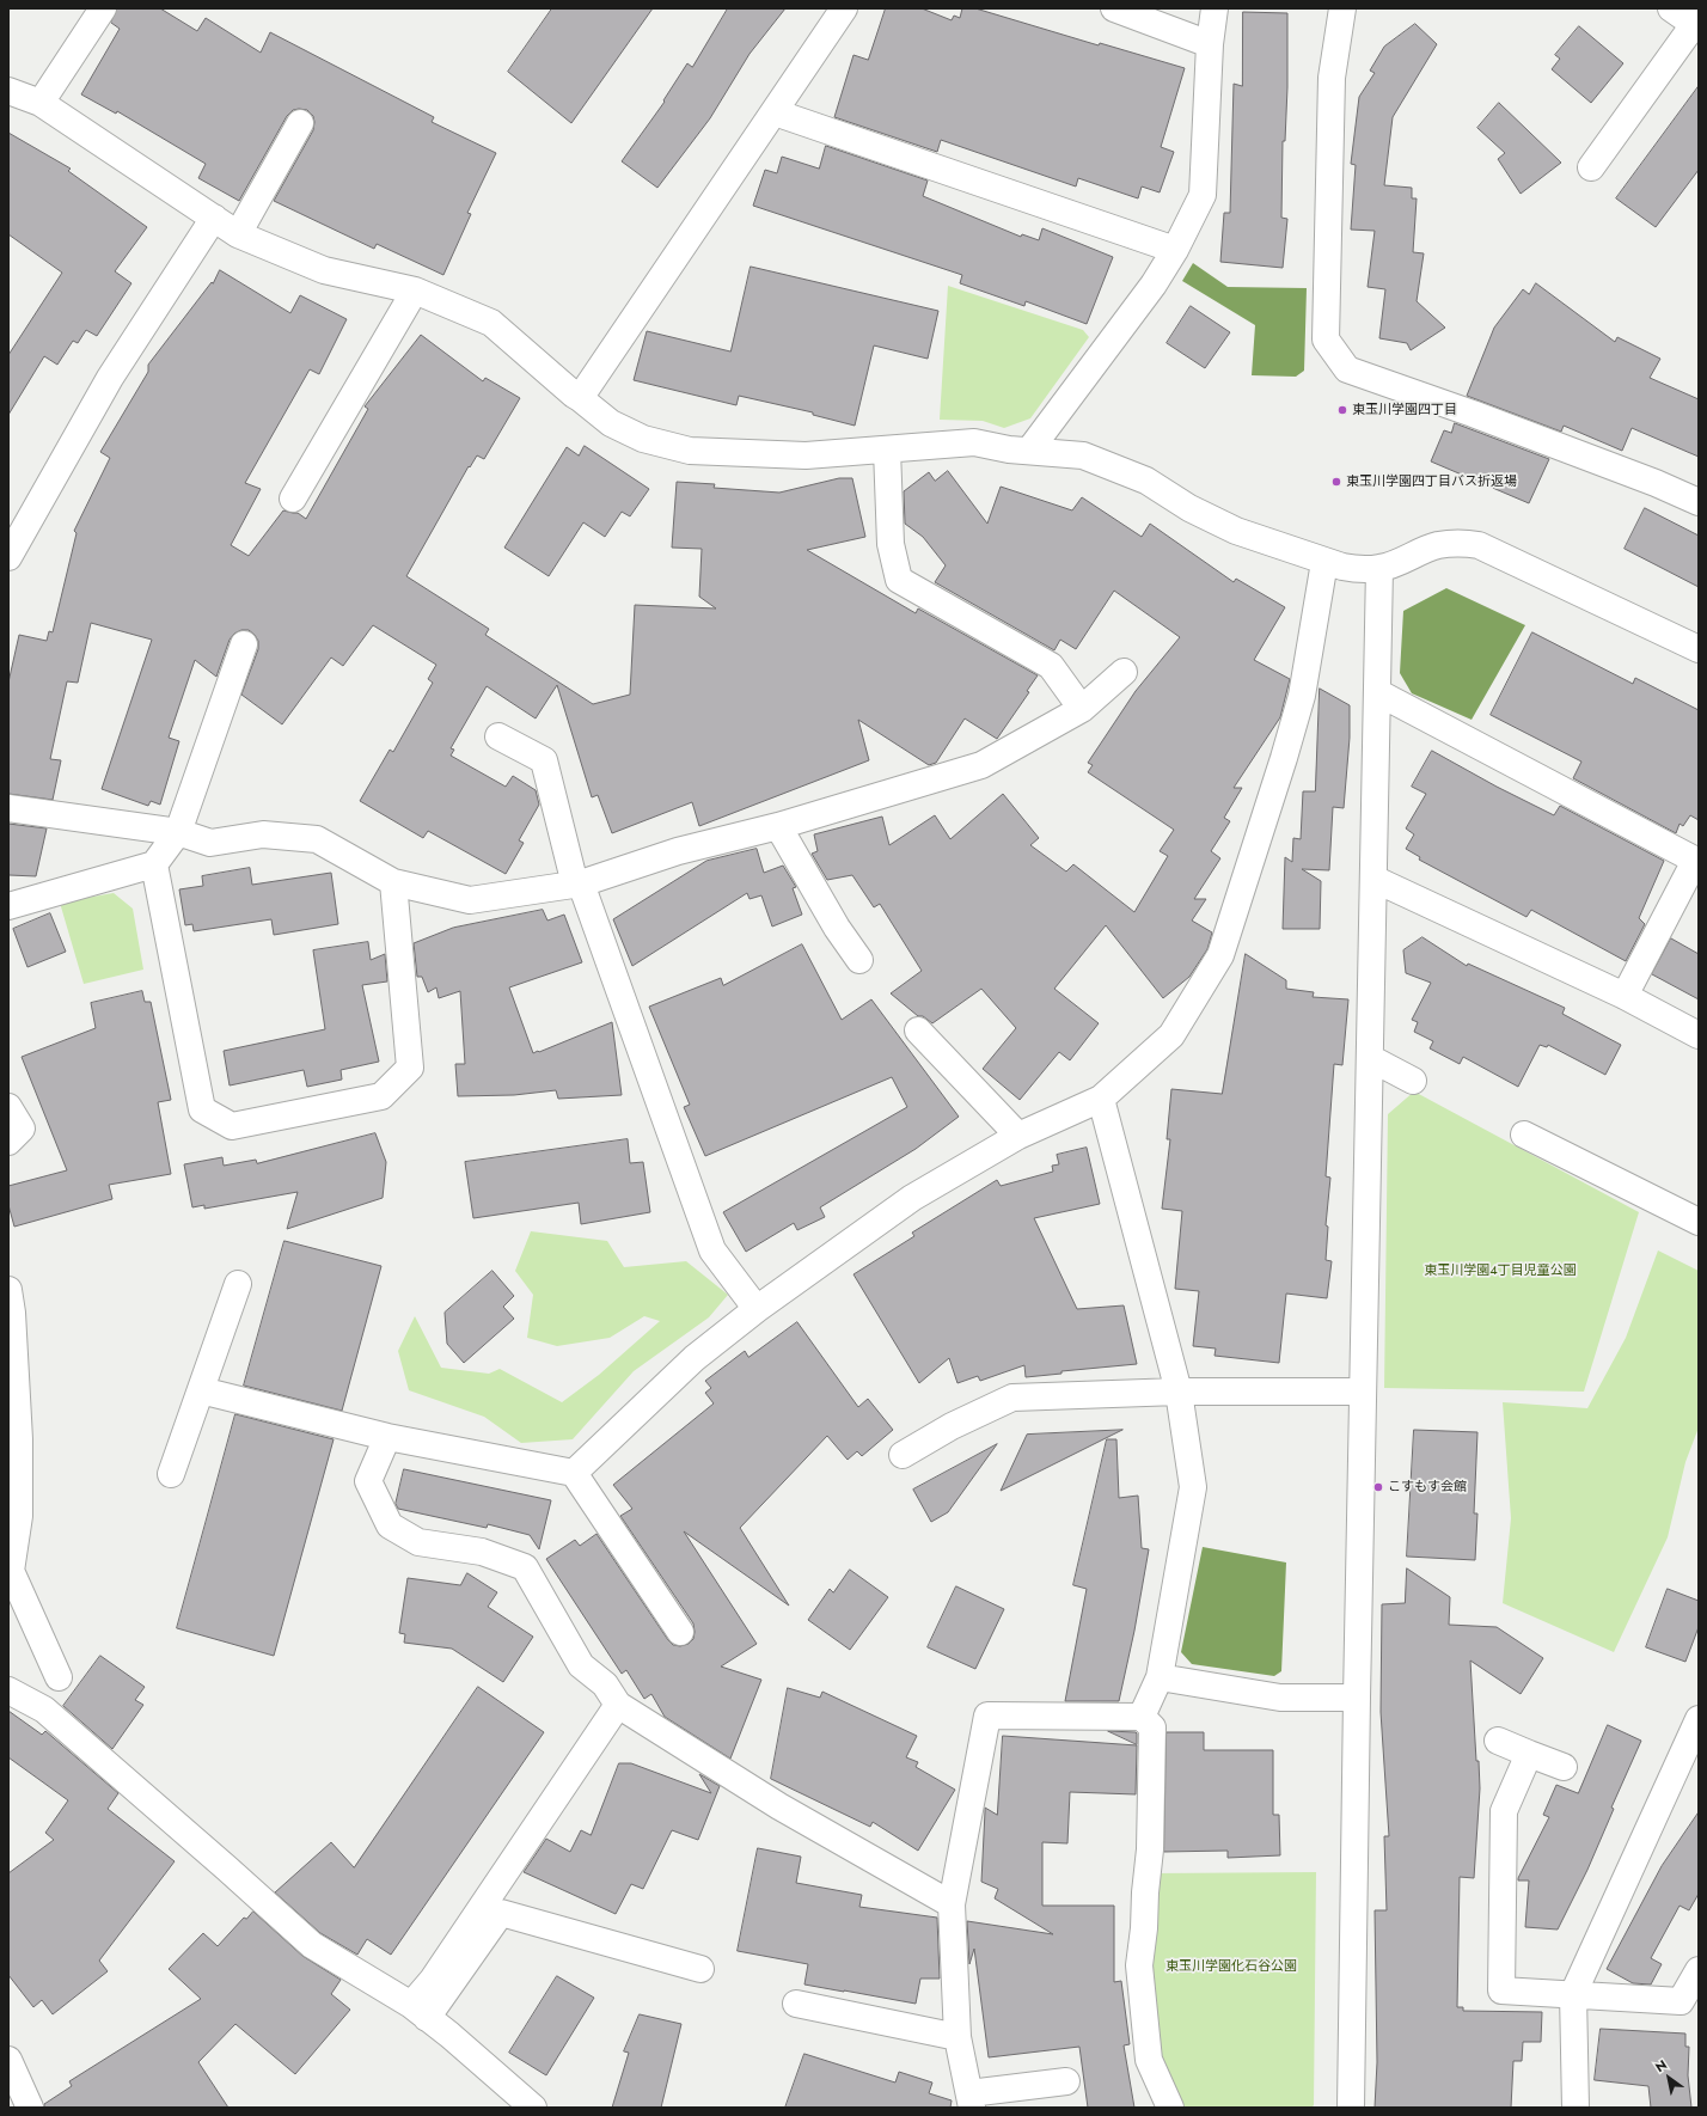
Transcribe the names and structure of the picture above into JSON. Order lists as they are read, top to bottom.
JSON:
{
  "parks": ["東玉川学園4丁目児童公園", "東玉川学園化石谷公園"],
  "places": ["東玉川学園四丁目", "東玉川学園四丁目バス折返場", "こすもす会館"],
  "north": "top left"
}
